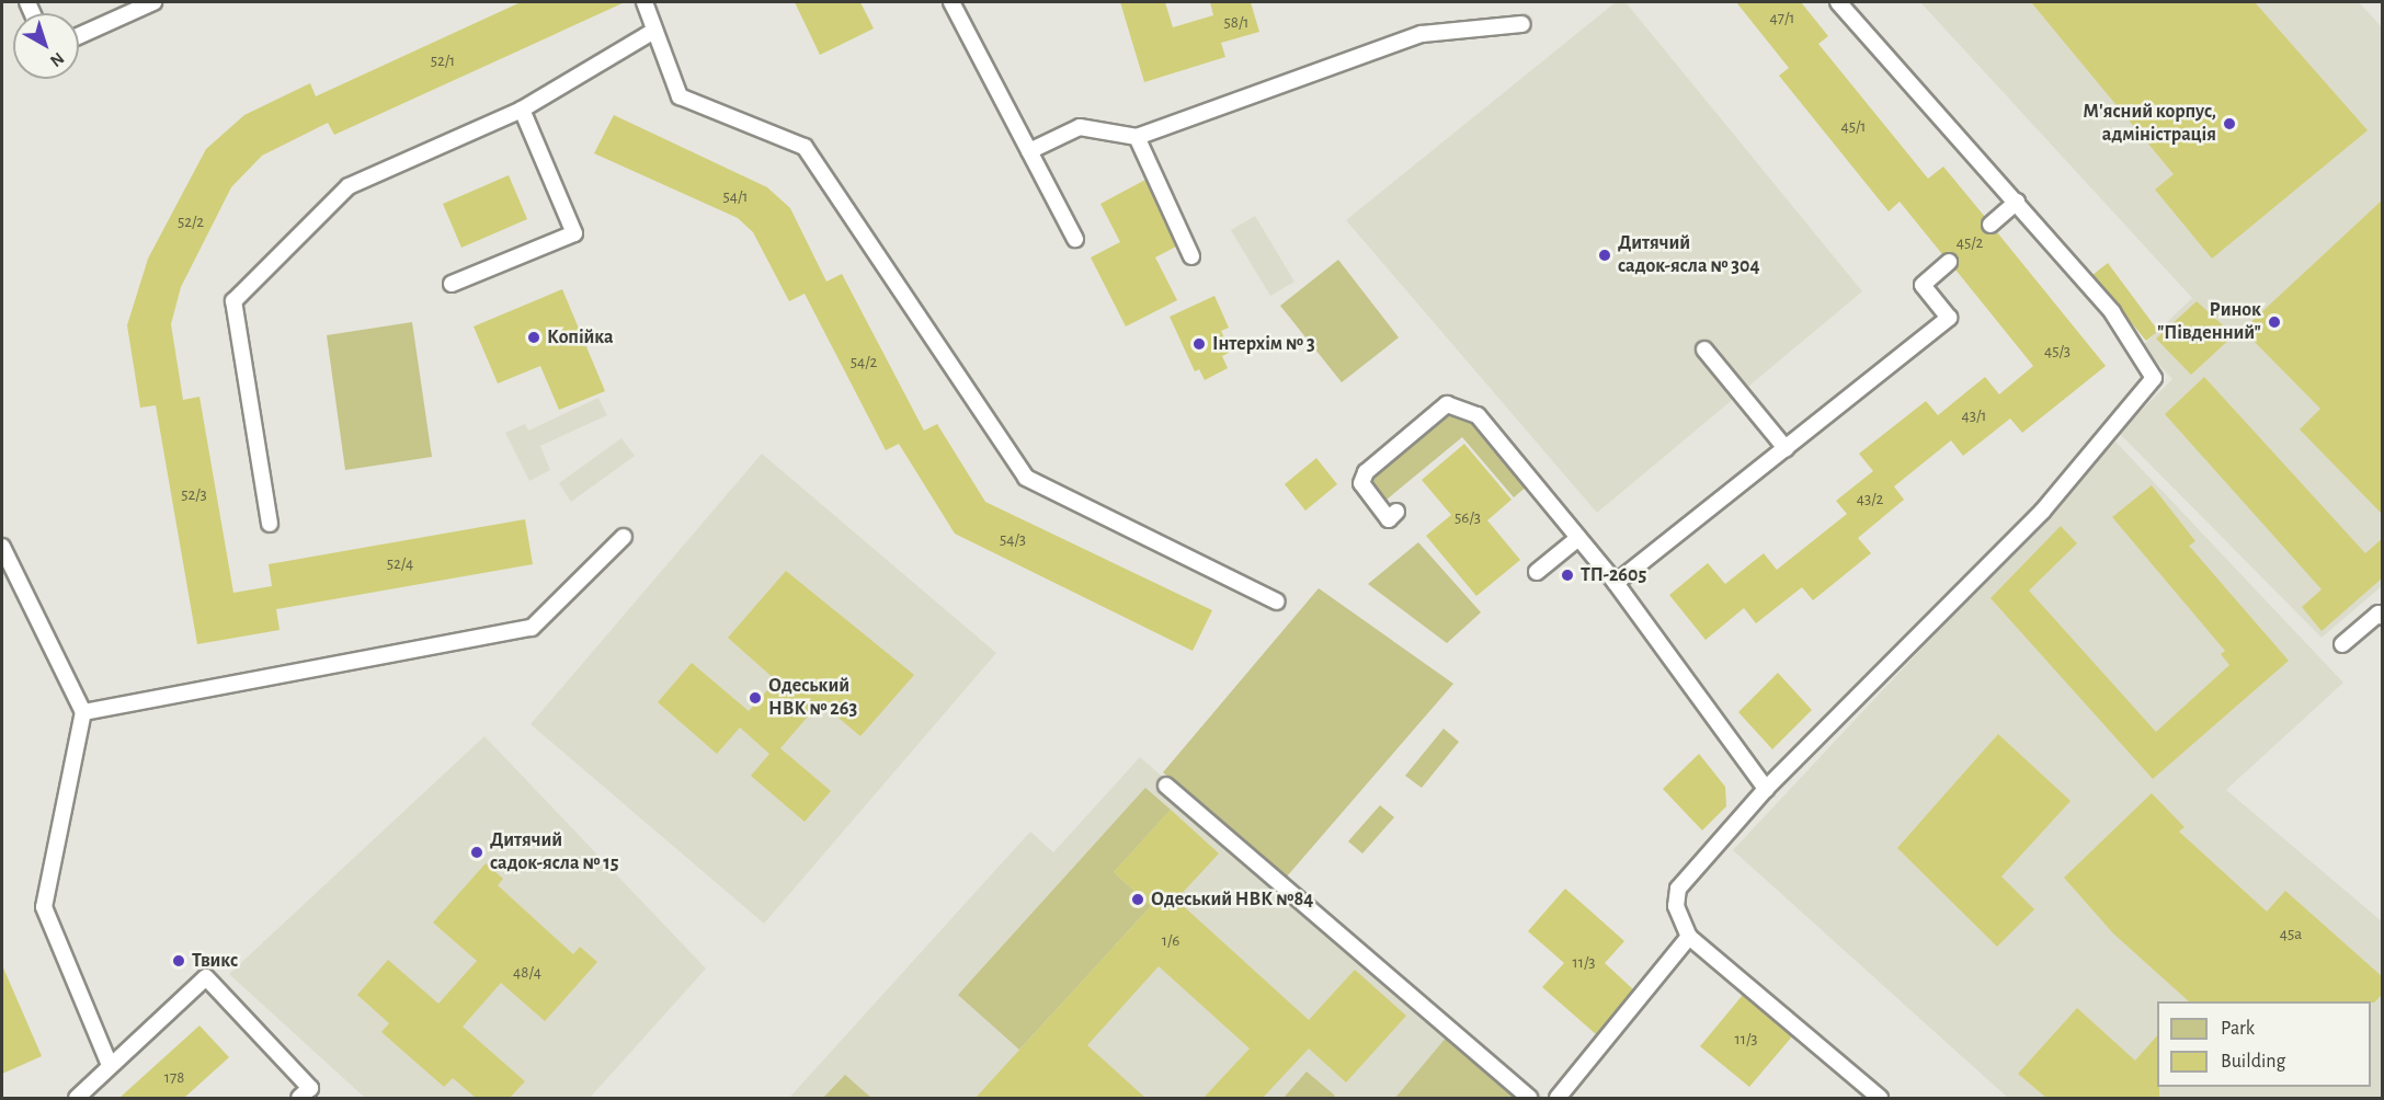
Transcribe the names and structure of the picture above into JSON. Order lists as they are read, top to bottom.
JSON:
{
  "places": [
    "М'ясний корпус, адміністрація",
    "Дитячий садок-ясла № 304",
    "Ринок \"Південний\"",
    "Копійка",
    "Інтерхім № 3",
    "ТП-2605",
    "Одеський НВК № 263",
    "Дитячий садок-ясла № 15",
    "Одеський НВК №84",
    "Твикс"
  ],
  "house_numbers": [
    "47/1",
    "58/1",
    "52/1",
    "45/1",
    "54/1",
    "52/2",
    "45/2",
    "45/3",
    "54/2",
    "43/1",
    "52/3",
    "43/2",
    "56/3",
    "54/3",
    "52/4",
    "45а",
    "1/6",
    "11/3",
    "48/4",
    "11/3",
    "178"
  ],
  "legend": ["Park", "Building"],
  "north": "bottom right"
}
